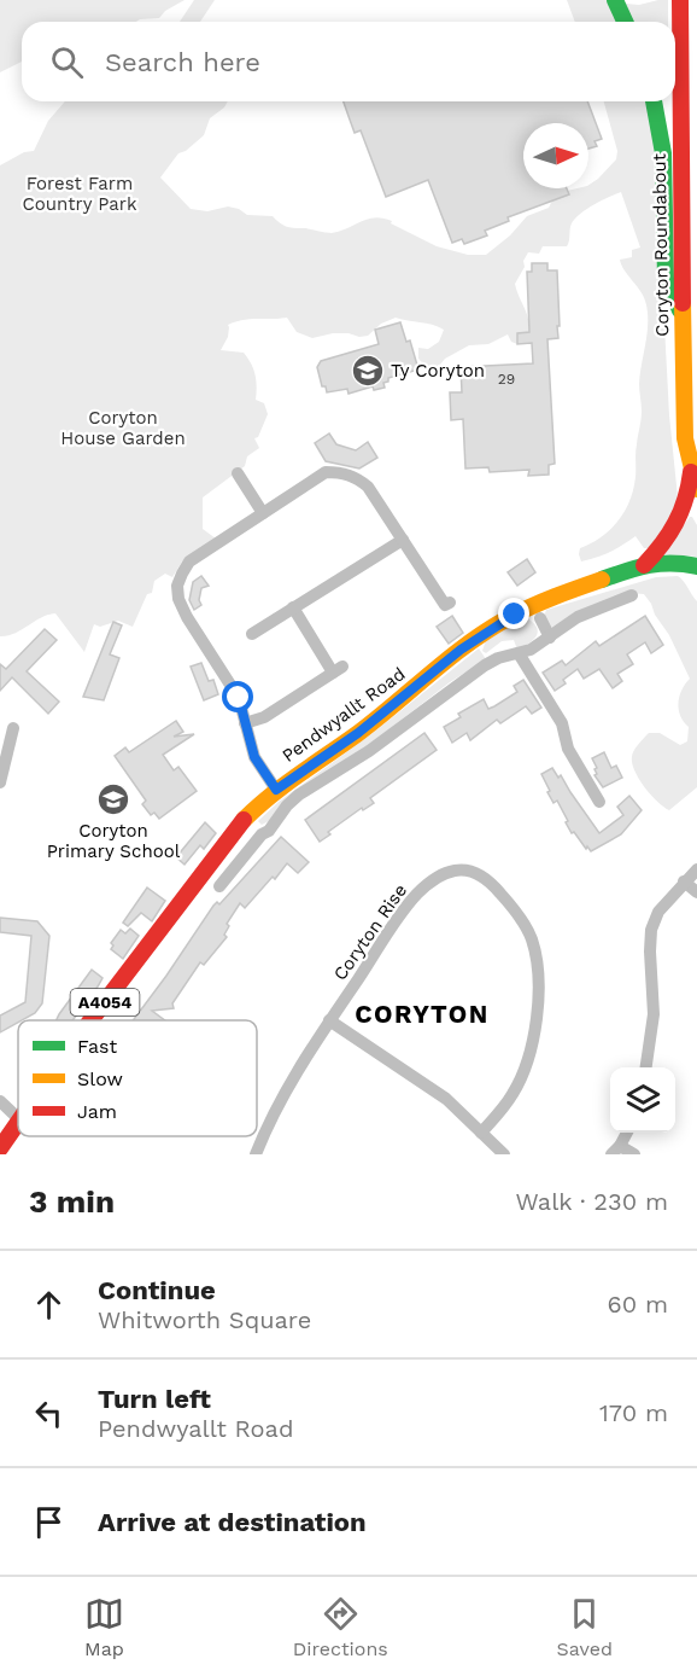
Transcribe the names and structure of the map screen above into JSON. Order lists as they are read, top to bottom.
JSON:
{
  "streets": {
    "main road": ["Coryton Roundabout", "Pendwyallt Road", "A4054"],
    "street": ["Coryton Rise"]
  },
  "crossings": [
    ["Coryton Roundabout", "Pendwyallt Road"]
  ],
  "districts": ["CORYTON"],
  "parks": ["Forest Farm Country Park", "Coryton House Garden"],
  "places": {
    "school or university": ["Ty Coryton", "Coryton Primary School"]
  },
  "house_numbers": ["29"],
  "legend": ["Fast", "Slow", "Jam"],
  "north": "right",
  "page": {
    "search": "Search here",
    "heading": ["3 min", "Walk · 230 m"],
    "list": [
      ["Continue", "Whitworth Square", "60 m"],
      ["Turn left", "Pendwyallt Road", "170 m"],
      "Arrive at destination"
    ],
    "nav": ["Map", "Directions", "Saved"]
  }
}
